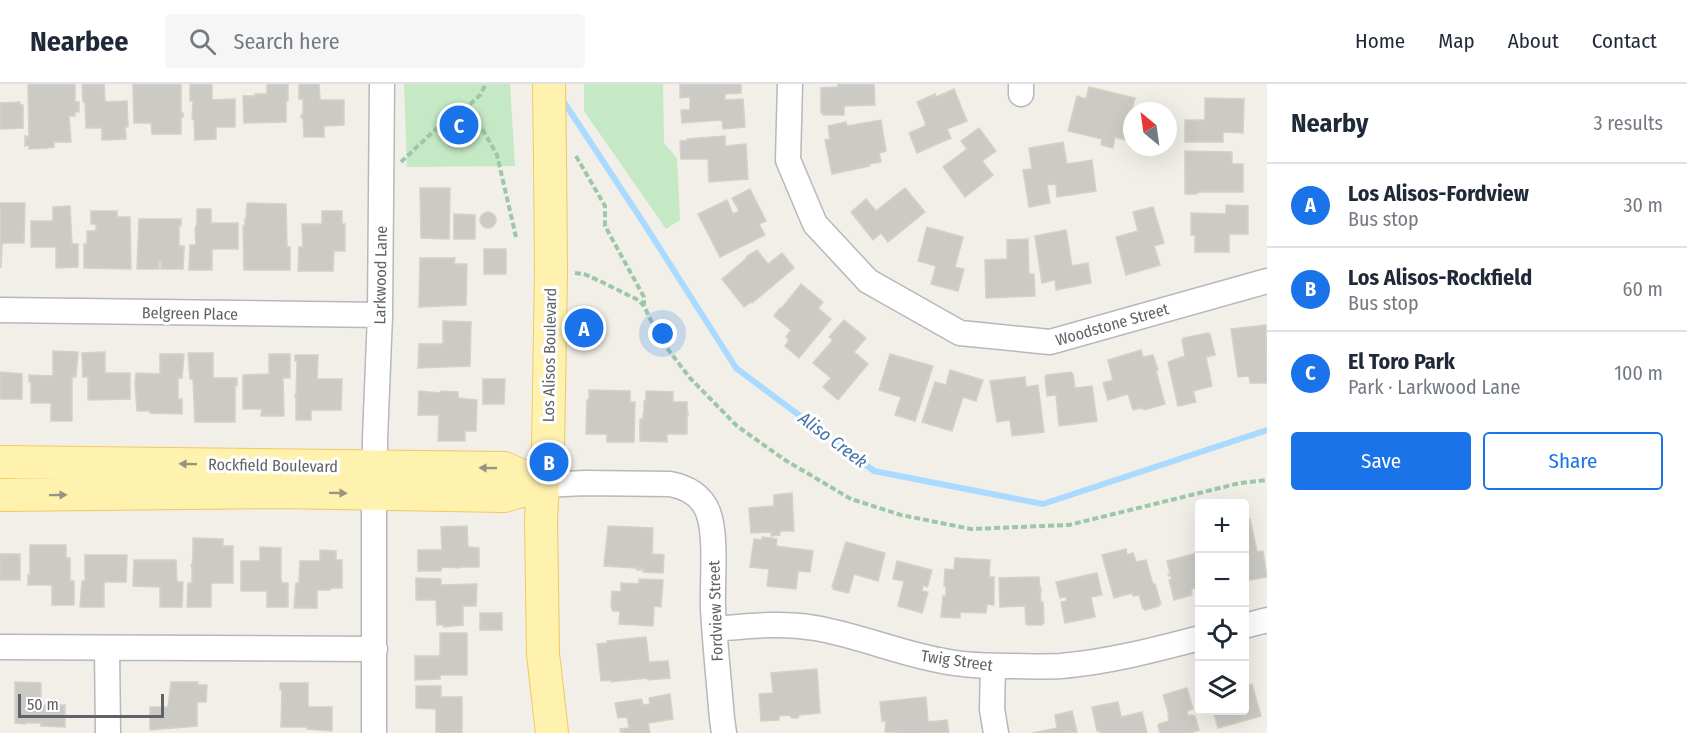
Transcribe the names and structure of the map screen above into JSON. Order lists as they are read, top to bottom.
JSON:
{
  "streets": {
    "main road": ["Los Alisos Boulevard", "Rockfield Boulevard"],
    "street": [
      "Larkwood Lane",
      "Belgreen Place",
      "Woodstone Street",
      "Fordview Street",
      "Twig Street"
    ]
  },
  "crossings": [
    ["Larkwood Lane", "Belgreen Place"],
    ["Larkwood Lane", "Rockfield Boulevard"],
    ["Los Alisos Boulevard", "Rockfield Boulevard"],
    ["Rockfield Boulevard", "Fordview Street"],
    ["Fordview Street", "Twig Street"]
  ],
  "water": ["Aliso Creek"],
  "scale_bar": "50 m",
  "north": "top left",
  "page": {
    "header": "Nearbee",
    "search": "Search here",
    "nav": [
      "Home",
      "Map",
      "About",
      "Contact"
    ],
    "heading": ["Nearby", "3 results"],
    "pins": ["C", "A", "B"],
    "list": [
      {
        "mark": "A",
        "name": "Los Alisos-Fordview",
        "note": "Bus stop",
        "value": "30 m"
      },
      {
        "mark": "B",
        "name": "Los Alisos-Rockfield",
        "note": "Bus stop",
        "value": "60 m"
      },
      {
        "mark": "C",
        "name": "El Toro Park",
        "note": "Park · Larkwood Lane",
        "value": "100 m"
      }
    ],
    "buttons": ["Save", "Share"],
    "map_buttons": ["+", "−"],
    "scale": "50 m"
  }
}
